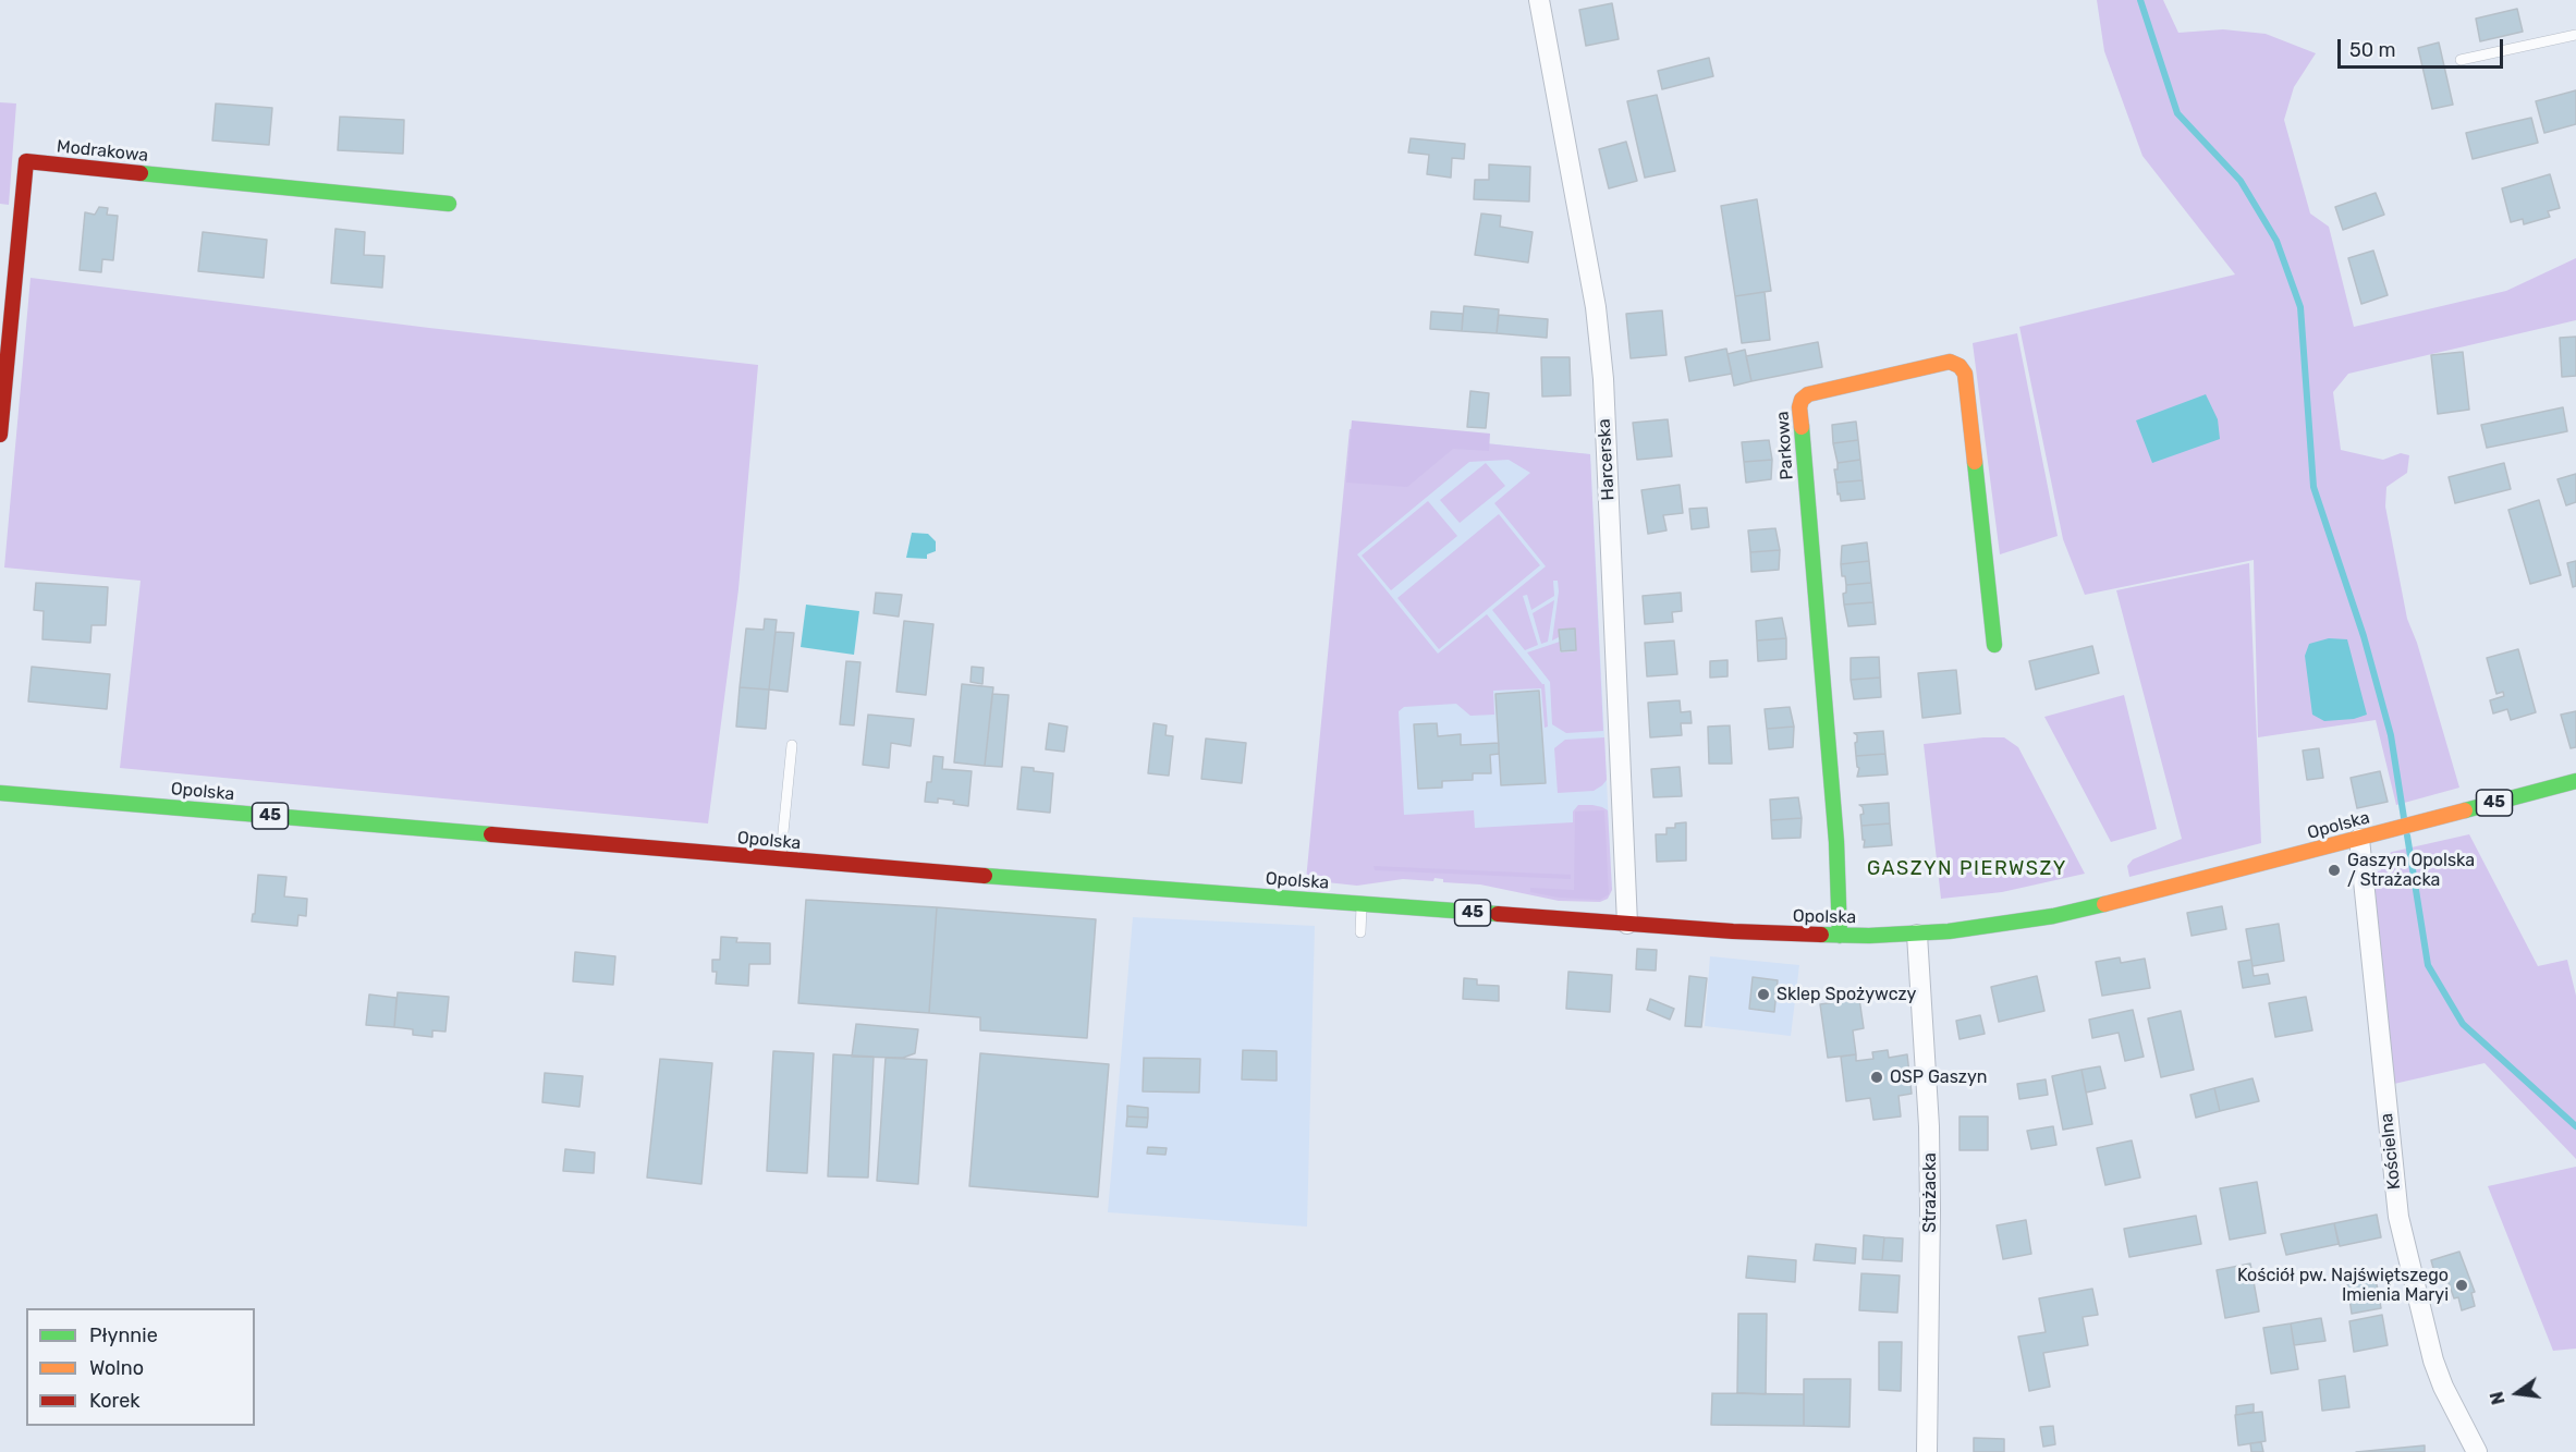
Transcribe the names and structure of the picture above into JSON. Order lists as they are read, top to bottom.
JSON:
{
  "streets": {
    "main road": [
      "Modrakowa",
      "Parkowa",
      "Opolska",
      "45"
    ],
    "street": ["Harcerska", "Kościelna", "Strażacka"]
  },
  "crossings": [
    ["Parkowa", "Opolska"],
    ["Harcerska", "Opolska"],
    ["Opolska", "Kościelna"],
    ["Opolska", "Strażacka"]
  ],
  "districts": ["GASZYN PIERWSZY"],
  "places": [
    "Gaszyn Opolska / Strażacka",
    "Sklep Spożywczy",
    "OSP Gaszyn",
    "Kościół pw. Najświętszego Imienia Maryi"
  ],
  "legend": ["Płynnie", "Wolno", "Korek"],
  "scale_bar": "50 m",
  "north": "left"
}
